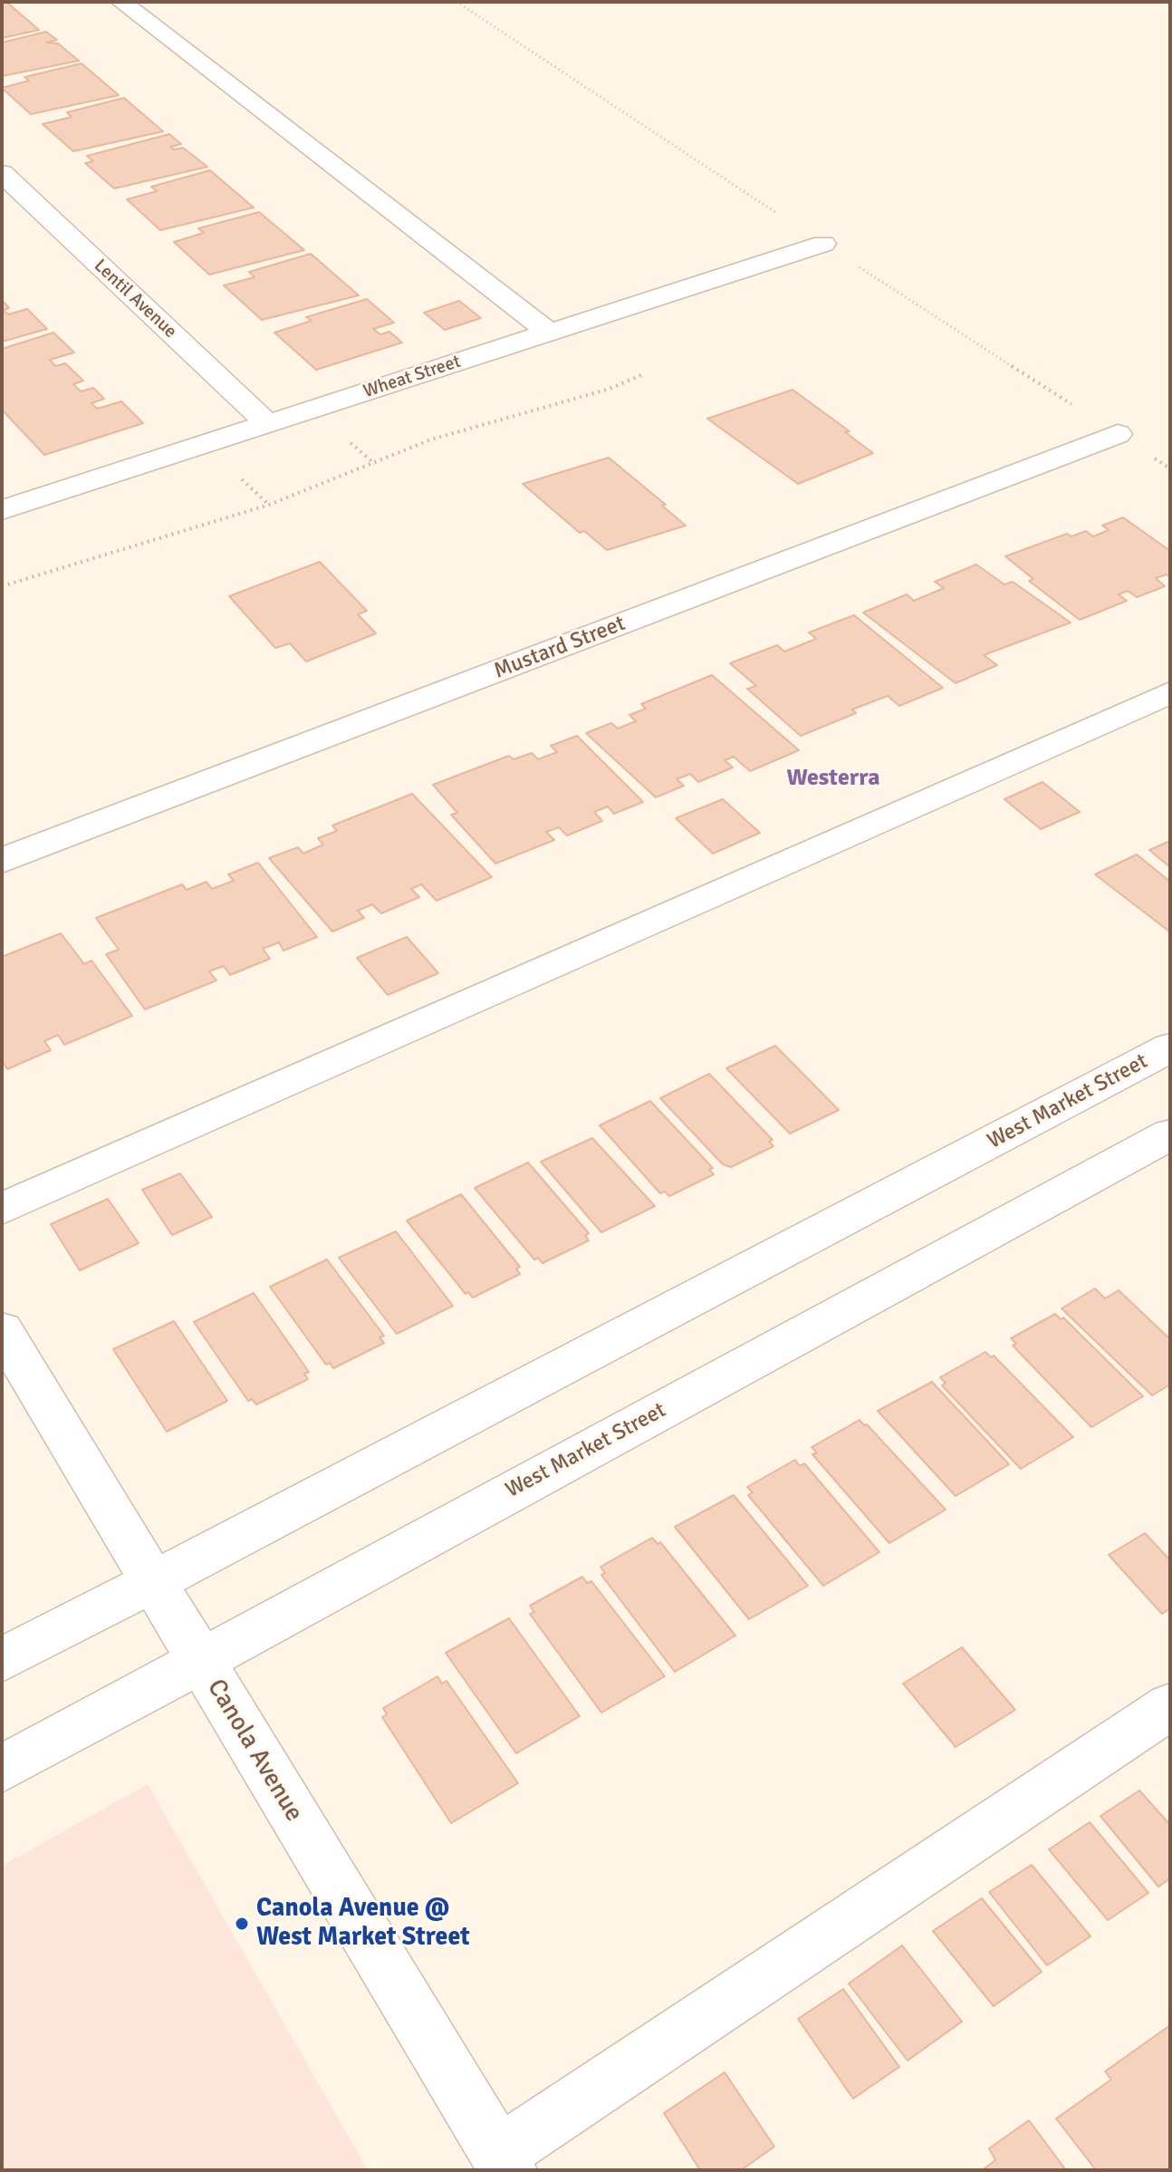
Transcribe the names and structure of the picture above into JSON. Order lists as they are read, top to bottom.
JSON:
{
  "streets": {
    "street": [
      "Lentil Avenue",
      "Wheat Street",
      "Mustard Street",
      "West Market Street",
      "Canola Avenue"
    ]
  },
  "crossings": [
    ["Lentil Avenue", "Wheat Street"],
    ["West Market Street", "Canola Avenue"]
  ],
  "districts": ["Westerra"],
  "places": ["Canola Avenue @ West Market Street"]
}
